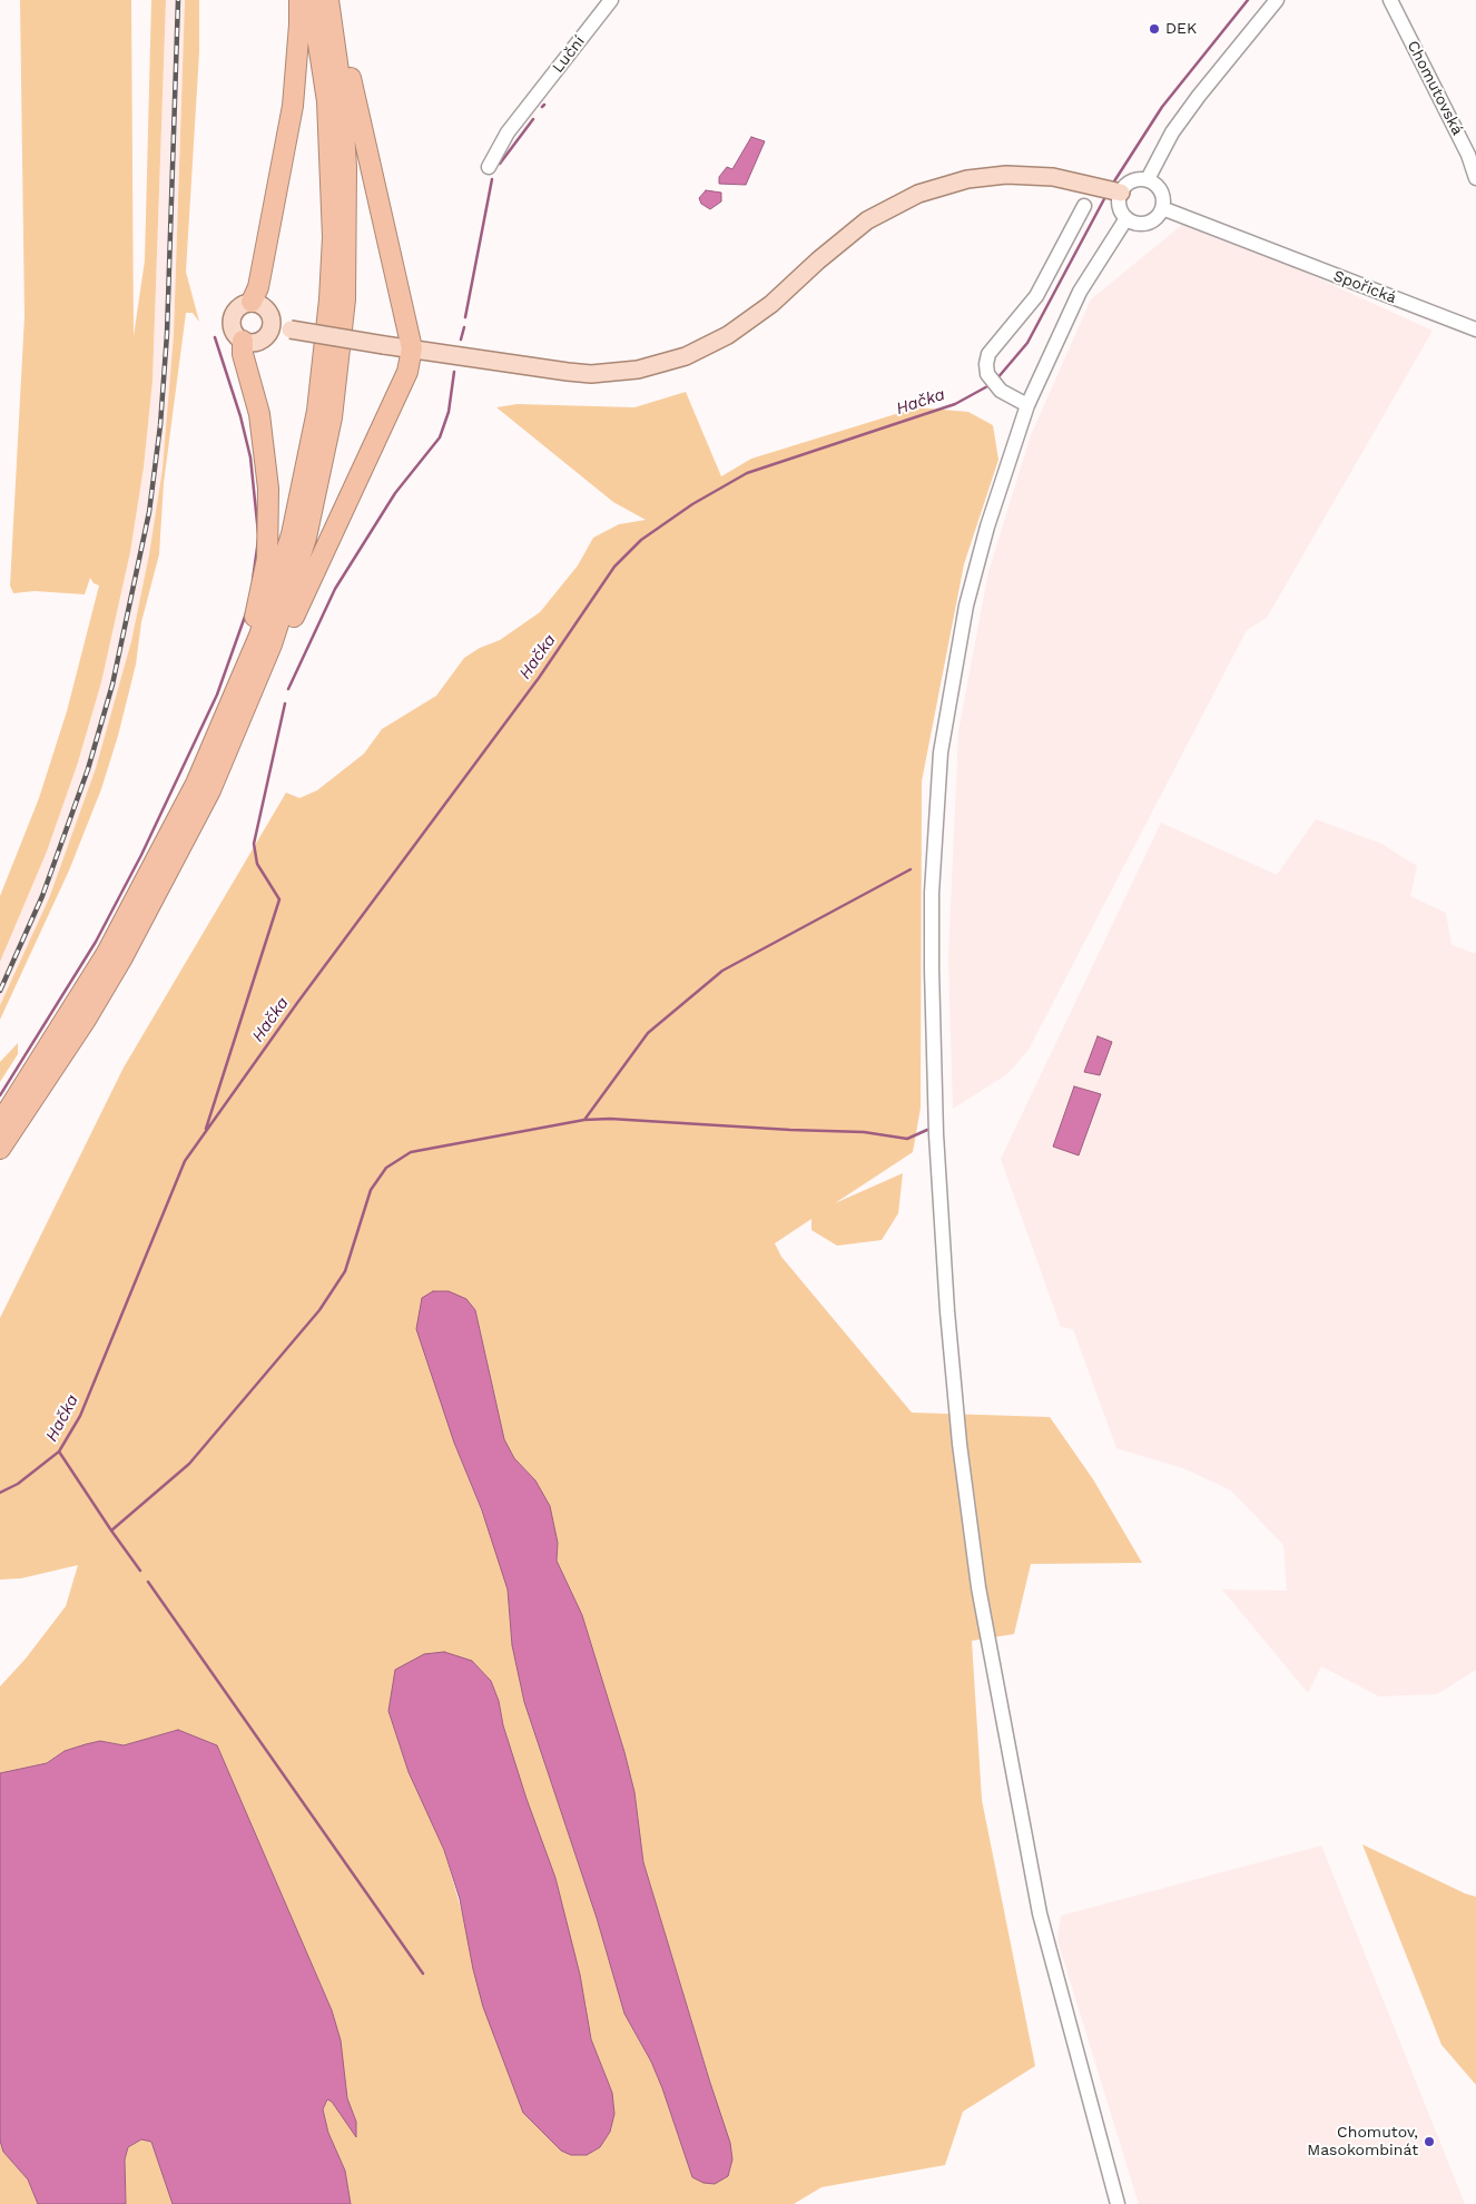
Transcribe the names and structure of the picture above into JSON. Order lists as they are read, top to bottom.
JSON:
{
  "streets": {
    "street": ["Luční", "Chomutovská", "Spořická"]
  },
  "water": ["Hačka"],
  "places": ["DEK", "Chomutov, Masokombinát"]
}
